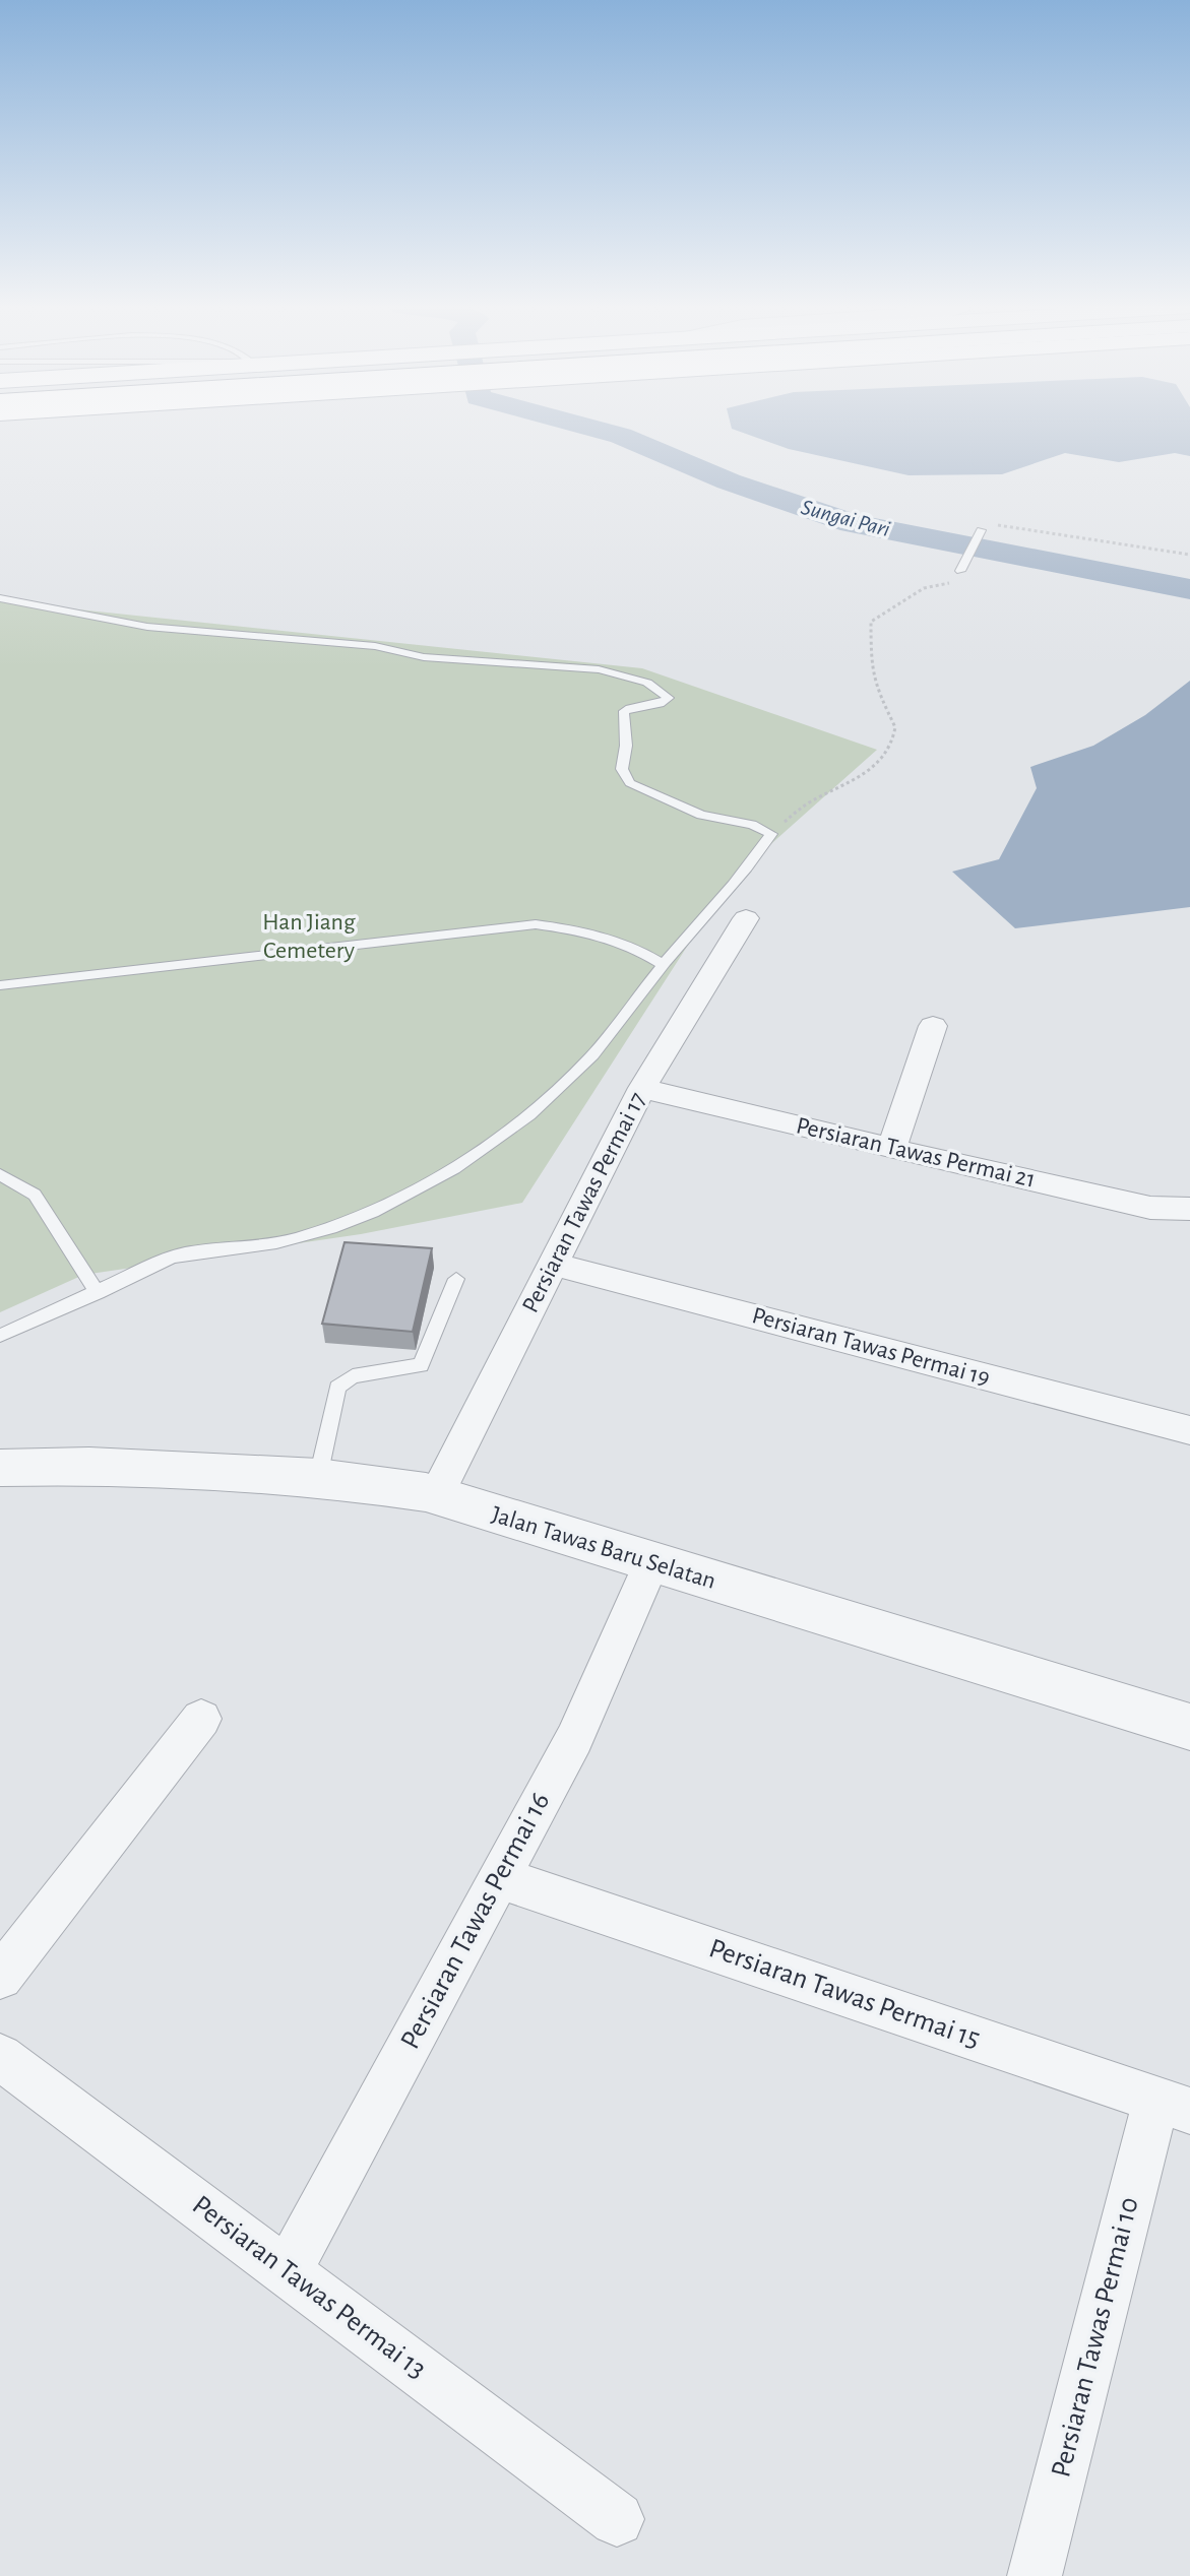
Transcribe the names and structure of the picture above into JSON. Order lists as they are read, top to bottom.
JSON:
{
  "streets": {
    "street": [
      "Persiaran Tawas Permai 21",
      "Persiaran Tawas Permai 17",
      "Persiaran Tawas Permai 19",
      "Jalan Tawas Baru Selatan",
      "Persiaran Tawas Permai 16",
      "Persiaran Tawas Permai 15",
      "Persiaran Tawas Permai 13",
      "Persiaran Tawas Permai 10"
    ]
  },
  "crossings": [
    ["Persiaran Tawas Permai 21", "Persiaran Tawas Permai 17"],
    ["Persiaran Tawas Permai 17", "Persiaran Tawas Permai 19"],
    ["Persiaran Tawas Permai 17", "Jalan Tawas Baru Selatan"],
    ["Jalan Tawas Baru Selatan", "Persiaran Tawas Permai 16"],
    ["Persiaran Tawas Permai 16", "Persiaran Tawas Permai 15"],
    ["Persiaran Tawas Permai 16", "Persiaran Tawas Permai 13"],
    ["Persiaran Tawas Permai 15", "Persiaran Tawas Permai 10"]
  ],
  "water": ["Sungai Pari"],
  "parks": ["Han Jiang Cemetery"]
}
